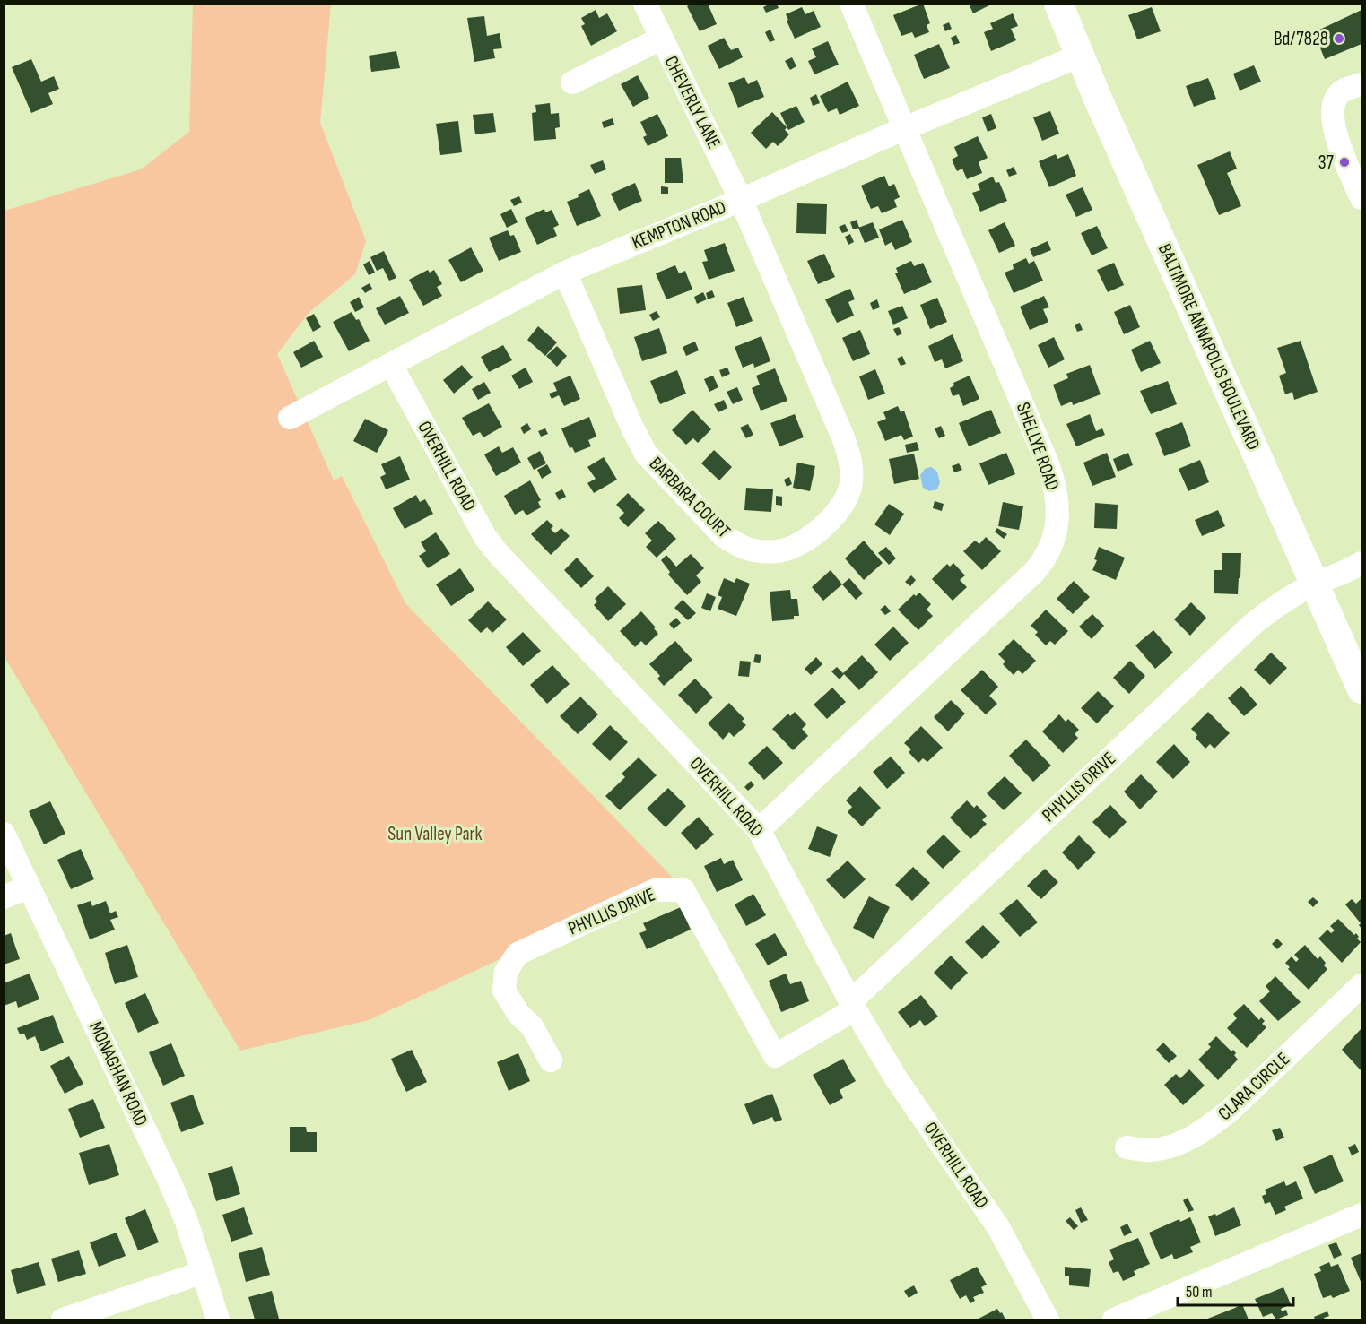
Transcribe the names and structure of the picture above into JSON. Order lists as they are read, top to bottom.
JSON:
{
  "streets": {
    "main road": ["BALTIMORE ANNAPOLIS BOULEVARD"],
    "street": [
      "CHEVERLY LANE",
      "KEMPTON ROAD",
      "SHELLYE ROAD",
      "OVERHILL ROAD",
      "BARBARA COURT",
      "PHYLLIS DRIVE",
      "MONAGHAN ROAD",
      "CLARA CIRCLE"
    ]
  },
  "crossings": [
    ["CHEVERLY LANE", "KEMPTON ROAD"],
    ["CHEVERLY LANE", "BARBARA COURT"],
    ["KEMPTON ROAD", "BALTIMORE ANNAPOLIS BOULEVARD"],
    ["KEMPTON ROAD", "SHELLYE ROAD"],
    ["KEMPTON ROAD", "OVERHILL ROAD"],
    ["KEMPTON ROAD", "BARBARA COURT"],
    ["BALTIMORE ANNAPOLIS BOULEVARD", "PHYLLIS DRIVE"],
    ["SHELLYE ROAD", "OVERHILL ROAD"],
    ["OVERHILL ROAD", "PHYLLIS DRIVE"]
  ],
  "parks": ["Sun Valley Park"],
  "places": ["Bd/7828", "37"],
  "scale_bar": "50 m"
}
